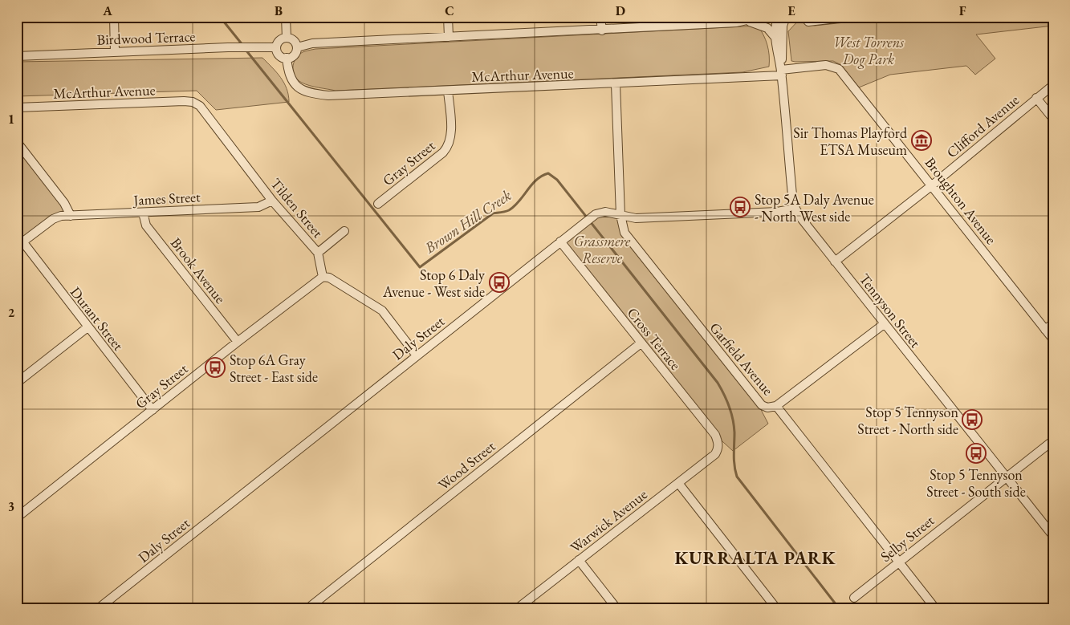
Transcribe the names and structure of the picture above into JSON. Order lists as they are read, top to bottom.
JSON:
{
  "streets": {
    "street": [
      "Birdwood Terrace",
      "McArthur Avenue",
      "Clifford Avenue",
      "Gray Street",
      "James Street",
      "Broughton Avenue",
      "Tilden Street",
      "Brook Avenue",
      "Tennyson Street",
      "Durant Street",
      "Daly Street",
      "Cross Terrace",
      "Garfield Avenue",
      "Wood Street",
      "Warwick Avenue",
      "Selby Street"
    ]
  },
  "crossings": [
    ["Birdwood Terrace", "McArthur Avenue"],
    ["McArthur Avenue", "Gray Street"],
    ["McArthur Avenue", "Broughton Avenue"],
    ["McArthur Avenue", "Tilden Street"],
    ["McArthur Avenue", "Tennyson Street"],
    ["McArthur Avenue", "Garfield Avenue"],
    ["Clifford Avenue", "Broughton Avenue"],
    ["Clifford Avenue", "Tennyson Street"],
    ["Gray Street", "Tilden Street"],
    ["Gray Street", "Brook Avenue"],
    ["Gray Street", "Durant Street"],
    ["James Street", "Tilden Street"],
    ["James Street", "Brook Avenue"],
    ["James Street", "Durant Street"],
    ["Broughton Avenue", "Tennyson Street"],
    ["Tennyson Street", "Daly Street"],
    ["Tennyson Street", "Selby Street"],
    ["Daly Street", "Cross Terrace"],
    ["Daly Street", "Garfield Avenue"],
    ["Cross Terrace", "Wood Street"],
    ["Cross Terrace", "Warwick Avenue"],
    ["Garfield Avenue", "Selby Street"]
  ],
  "districts": ["KURRALTA PARK"],
  "water": ["Brown Hill Creek"],
  "parks": ["West Torrens Dog Park", "Grassmere Reserve"],
  "places": {
    "museum": ["Sir Thomas Playford ETSA Museum"],
    "bus stop": [
      "Stop 5A Daly Avenue - North West side",
      "Stop 6 Daly Avenue - West side",
      "Stop 6A Gray Street - East side",
      "Stop 5 Tennyson Street - North side",
      "Stop 5 Tennyson Street - South side"
    ]
  },
  "grid": {
    "columns": [
      "A",
      "B",
      "C",
      "D",
      "E",
      "F"
    ],
    "rows": ["1", "2", "3"]
  }
}
